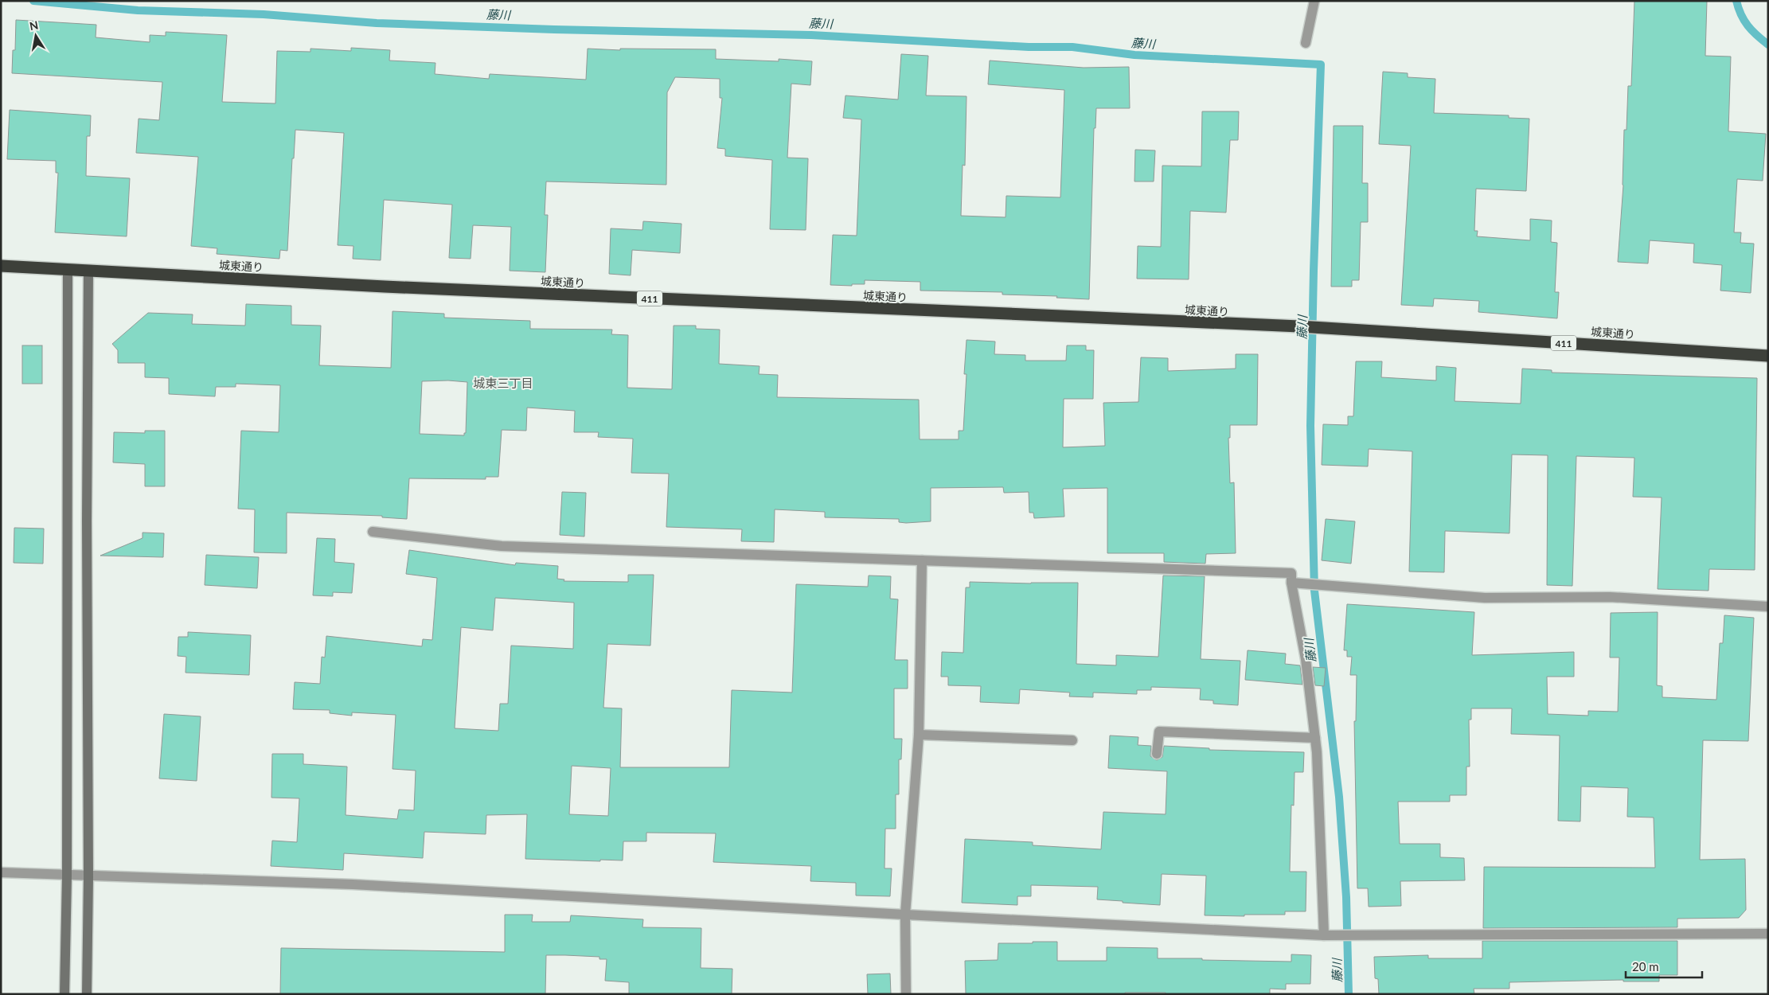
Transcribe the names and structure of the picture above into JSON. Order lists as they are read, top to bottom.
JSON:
{
  "streets": {
    "highway": ["城東通り", "411"]
  },
  "districts": ["城東三丁目"],
  "water": ["藤川"],
  "scale_bar": "20 m",
  "north": "top"
}
